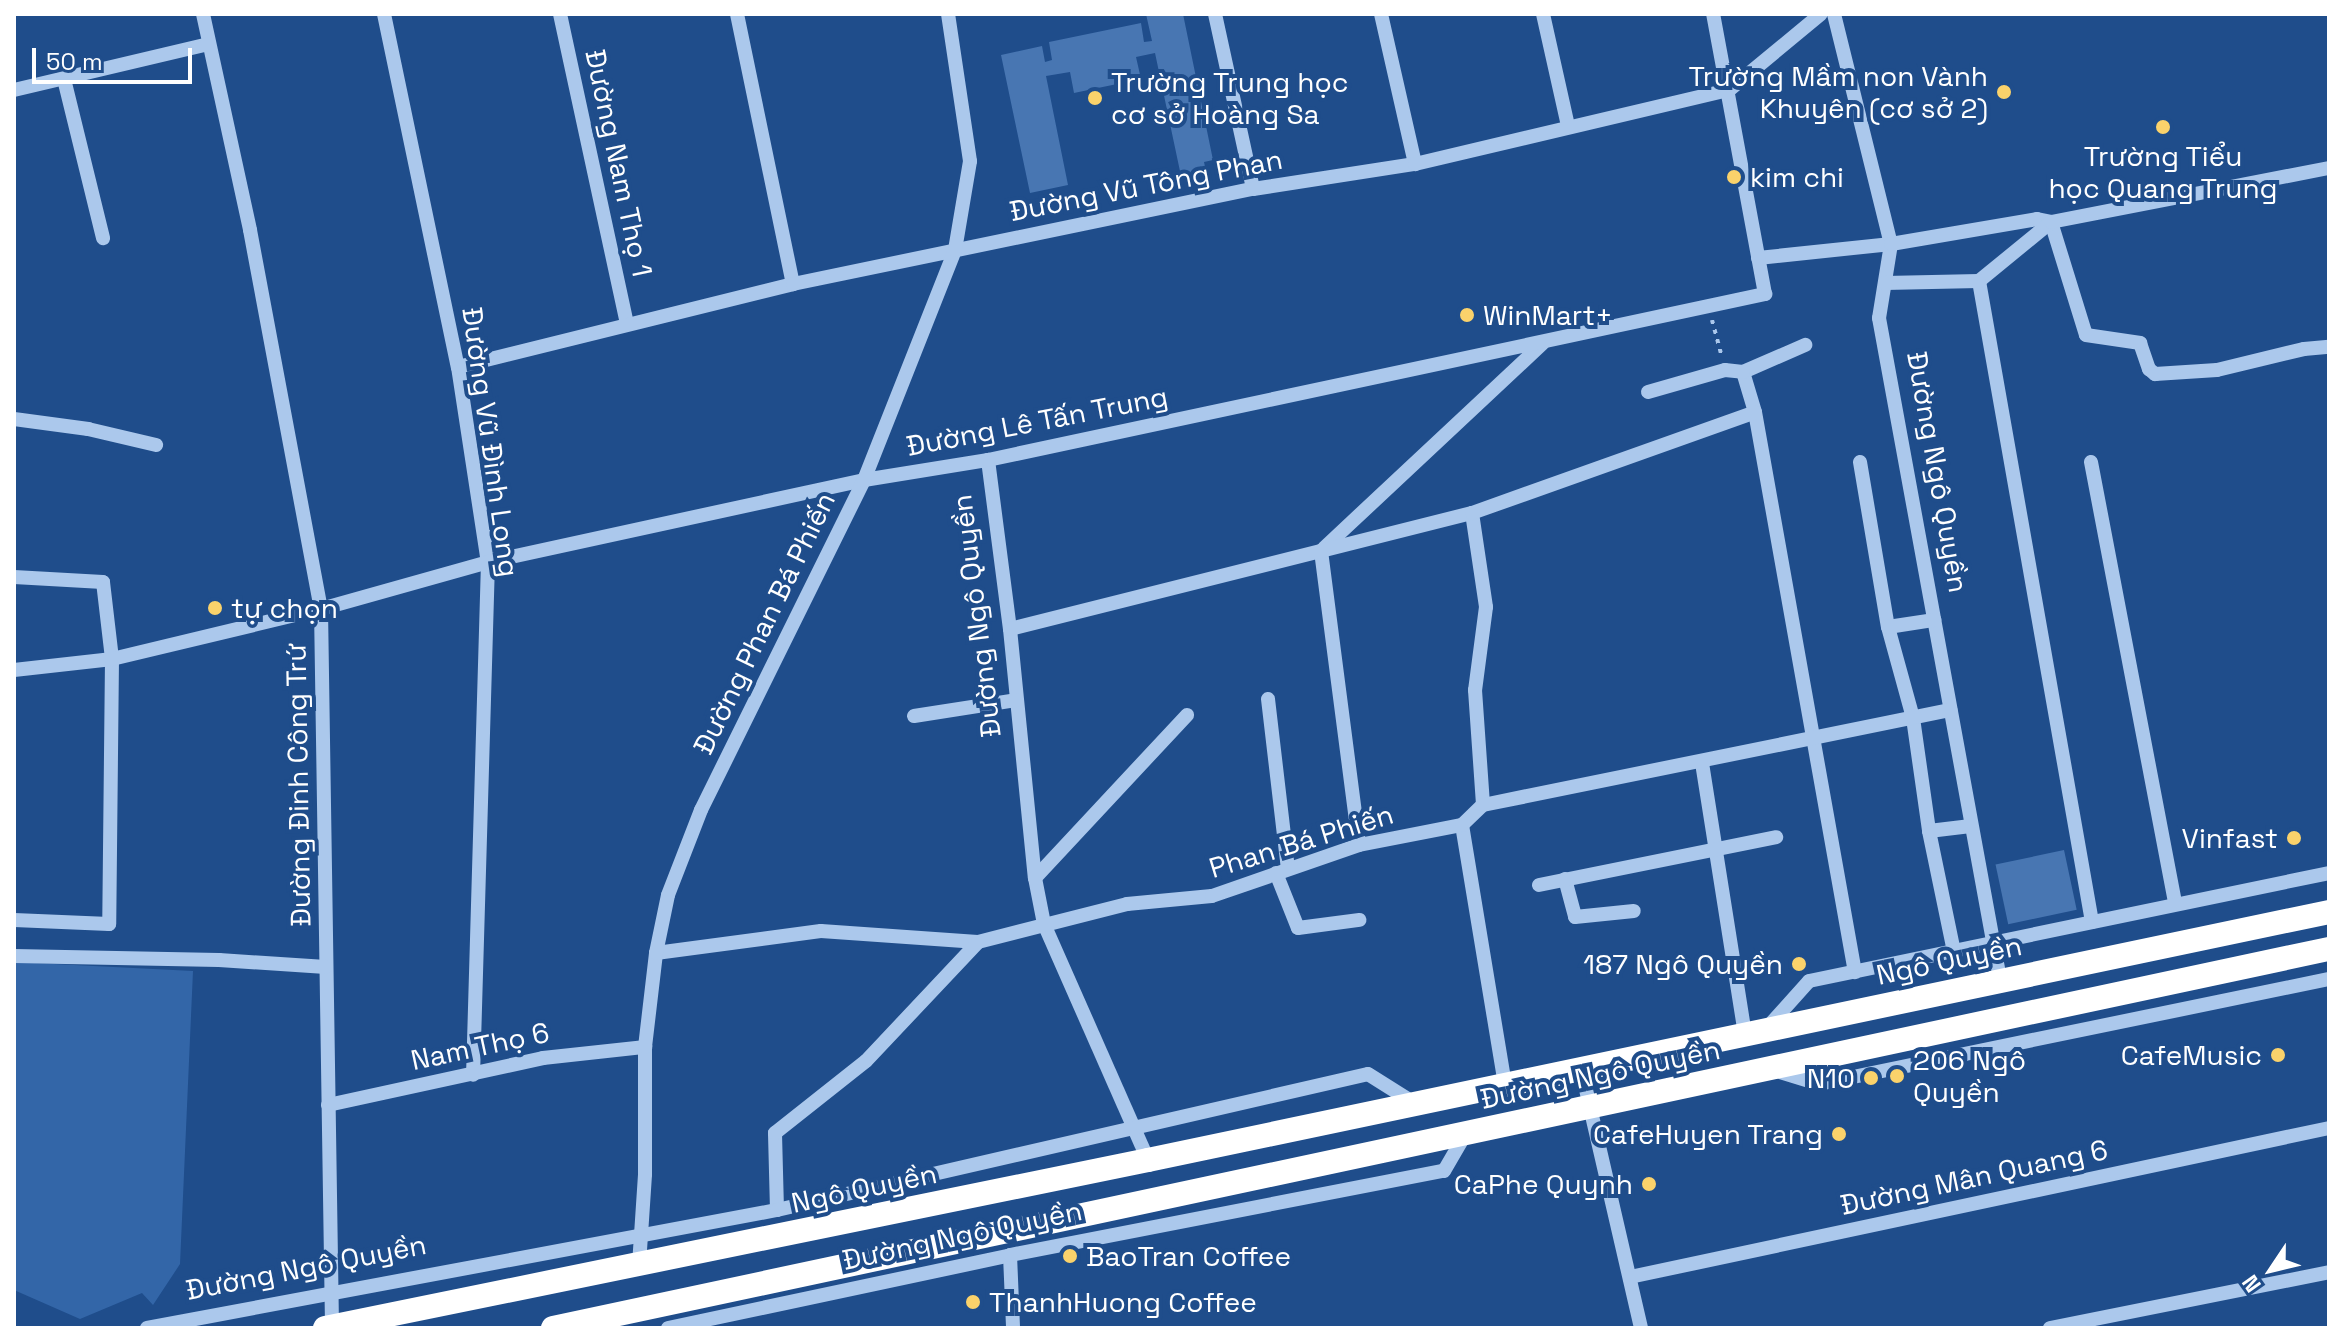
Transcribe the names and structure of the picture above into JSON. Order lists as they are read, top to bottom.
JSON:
{
  "streets": {
    "highway": ["Đường Ngô Quyền", "Ngô Quyền"],
    "street": [
      "Đường Nam Thọ 1",
      "Đường Vũ Tông Phan",
      "Đường Lê Tấn Trung",
      "Đường Vũ Đình Long",
      "Đường Phan Bá Phiến",
      "Đường Đinh Công Trứ",
      "Phan Bá Phiến",
      "Nam Thọ 6",
      "Đường Mân Quang 6"
    ]
  },
  "crossings": [
    ["Đường Nam Thọ 1", "Đường Vũ Tông Phan"],
    ["Đường Vũ Tông Phan", "Đường Vũ Đình Long"],
    ["Đường Vũ Tông Phan", "Đường Phan Bá Phiến"],
    ["Đường Lê Tấn Trung", "Đường Vũ Đình Long"],
    ["Đường Lê Tấn Trung", "Đường Ngô Quyền"],
    ["Đường Lê Tấn Trung", "Đường Phan Bá Phiến"],
    ["Đường Lê Tấn Trung", "Đường Đinh Công Trứ"],
    ["Đường Vũ Đình Long", "Nam Thọ 6"],
    ["Đường Ngô Quyền", "Đường Phan Bá Phiến"],
    ["Đường Ngô Quyền", "Đường Đinh Công Trứ"],
    ["Đường Ngô Quyền", "Phan Bá Phiến"],
    ["Đường Ngô Quyền", "Ngô Quyền"],
    ["Đường Phan Bá Phiến", "Phan Bá Phiến"],
    ["Đường Phan Bá Phiến", "Ngô Quyền"],
    ["Đường Phan Bá Phiến", "Nam Thọ 6"],
    ["Đường Đinh Công Trứ", "Ngô Quyền"],
    ["Đường Đinh Công Trứ", "Nam Thọ 6"]
  ],
  "places": [
    "Trường Mầm non Vành Khuyên (cơ sở 2)",
    "Trường Trung học cơ sở Hoàng Sa",
    "Trường Tiểu học Quang Trung",
    "kim chi",
    "WinMart+",
    "tự chọn",
    "Vinfast",
    "187 Ngô Quyền",
    "CafeMusic",
    "206 Ngô Quyền",
    "N10",
    "CafeHuyen Trang",
    "CaPhe Quynh",
    "BaoTran Coffee",
    "ThanhHuong Coffee"
  ],
  "scale_bar": "50 m",
  "north": "bottom left"
}
